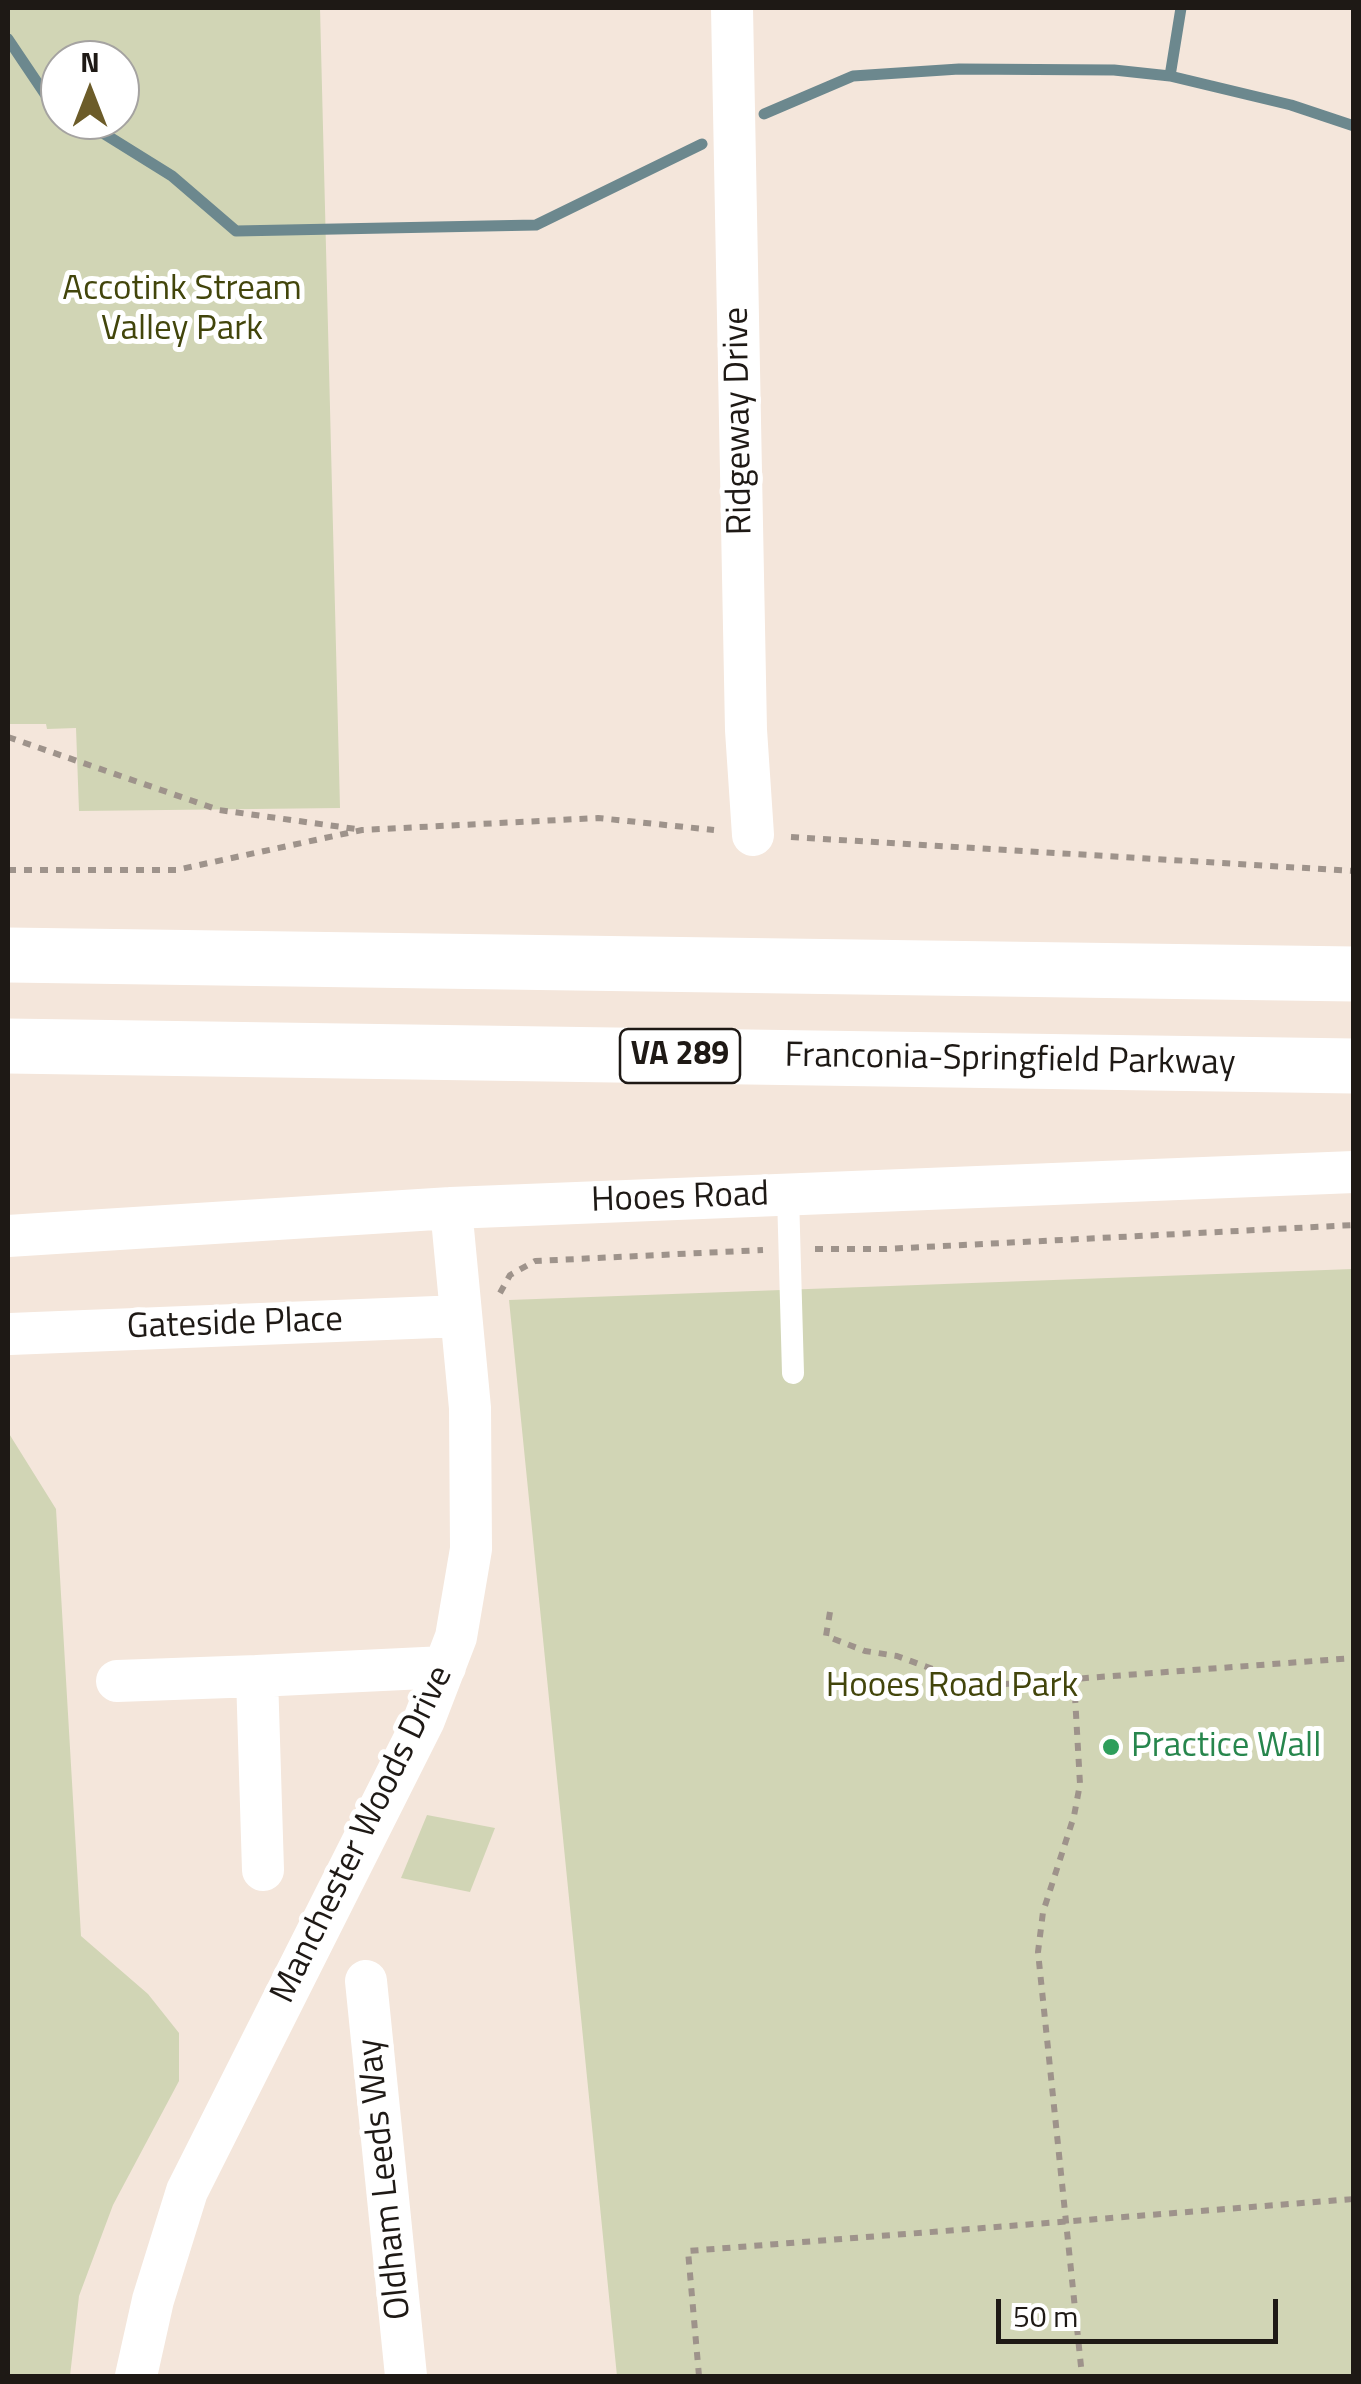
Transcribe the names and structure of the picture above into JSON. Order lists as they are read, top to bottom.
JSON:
{
  "streets": {
    "main road": ["VA 289", "Franconia-Springfield Parkway"],
    "street": [
      "Ridgeway Drive",
      "Hooes Road",
      "Gateside Place",
      "Manchester Woods Drive",
      "Oldham Leeds Way"
    ]
  },
  "crossings": [
    ["Hooes Road", "Manchester Woods Drive"],
    ["Gateside Place", "Manchester Woods Drive"]
  ],
  "parks": ["Accotink Stream Valley Park", "Hooes Road Park"],
  "places": ["Practice Wall"],
  "scale_bar": "50 m",
  "north": "top"
}
